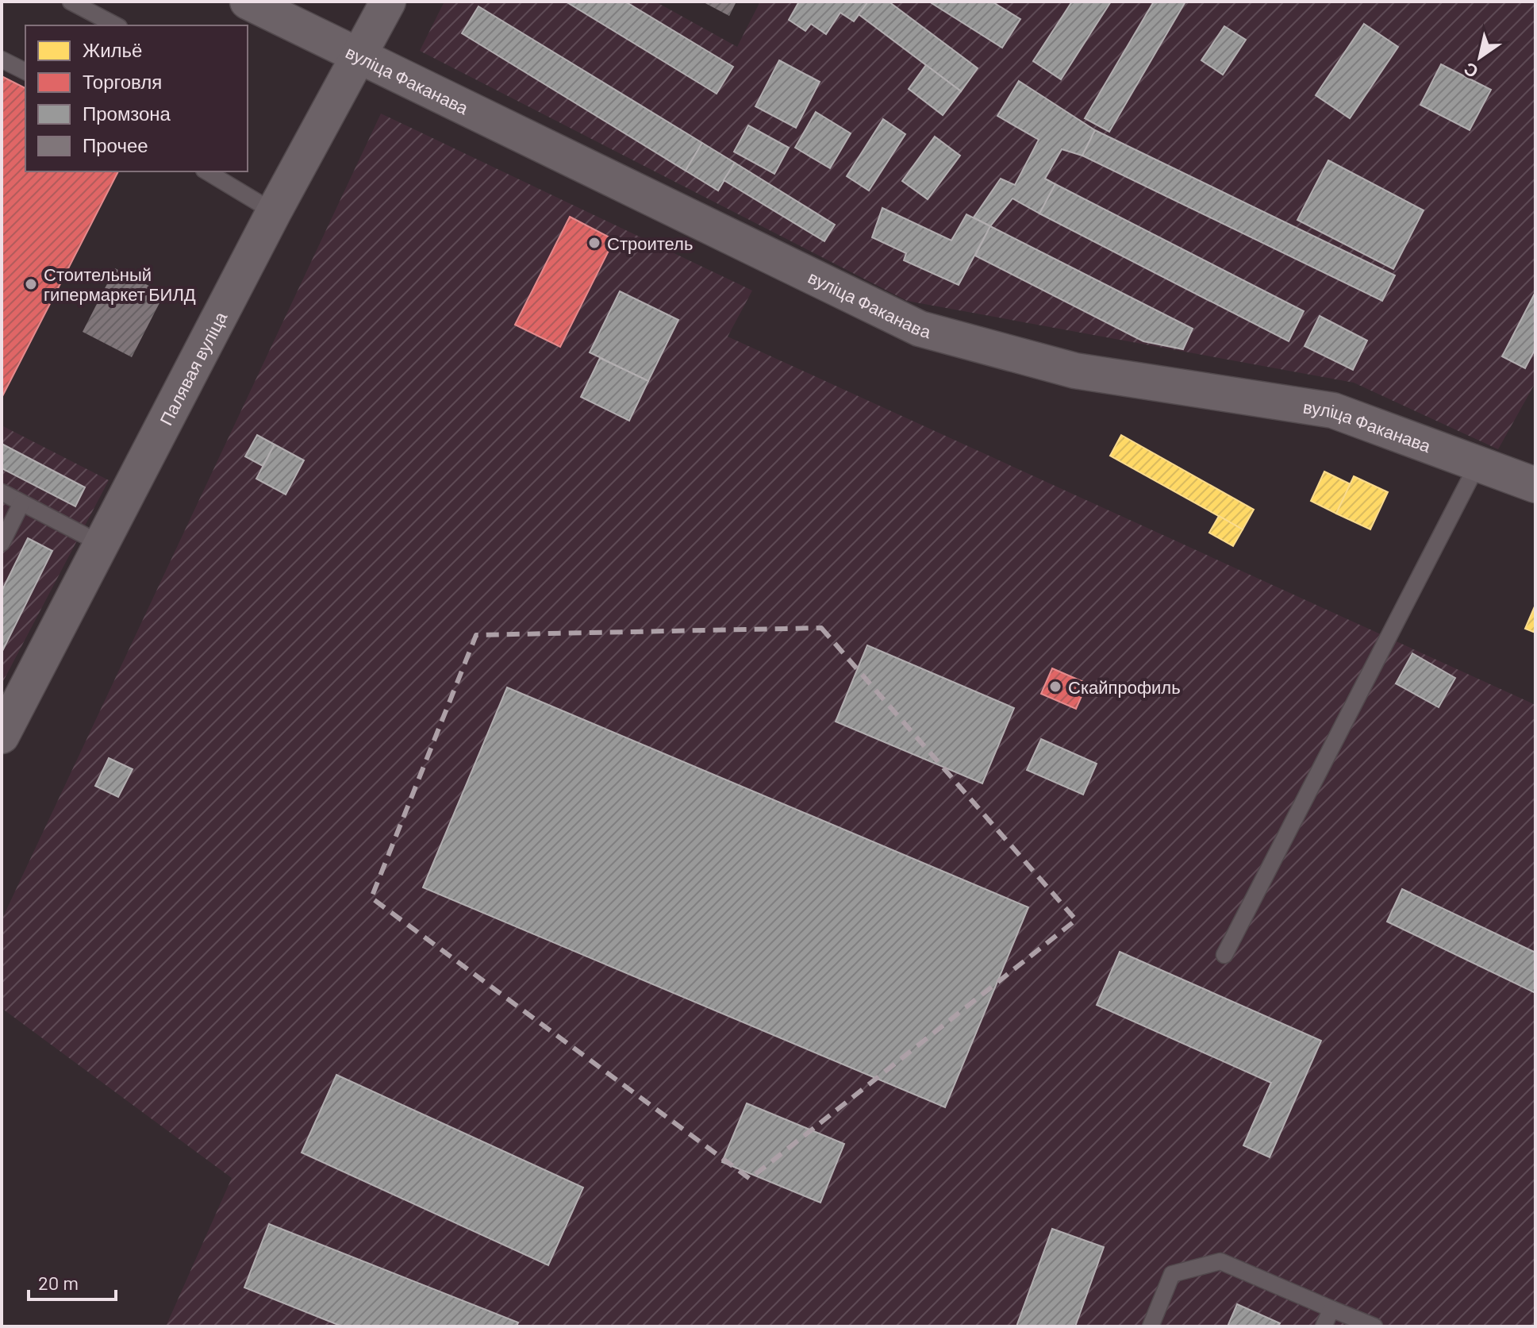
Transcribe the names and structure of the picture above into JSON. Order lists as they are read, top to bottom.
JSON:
{
  "streets": {
    "main road": ["вуліца Факанава", "Палявая вуліца"]
  },
  "crossings": [
    ["вуліца Факанава", "Палявая вуліца"]
  ],
  "places": ["Строитель", "Стоительный гипермаркет БИЛД", "Скайпрофиль"],
  "legend": [
    "Жильё",
    "Торговля",
    "Промзона",
    "Прочее"
  ],
  "scale_bar": "20 m",
  "north": "bottom left"
}
